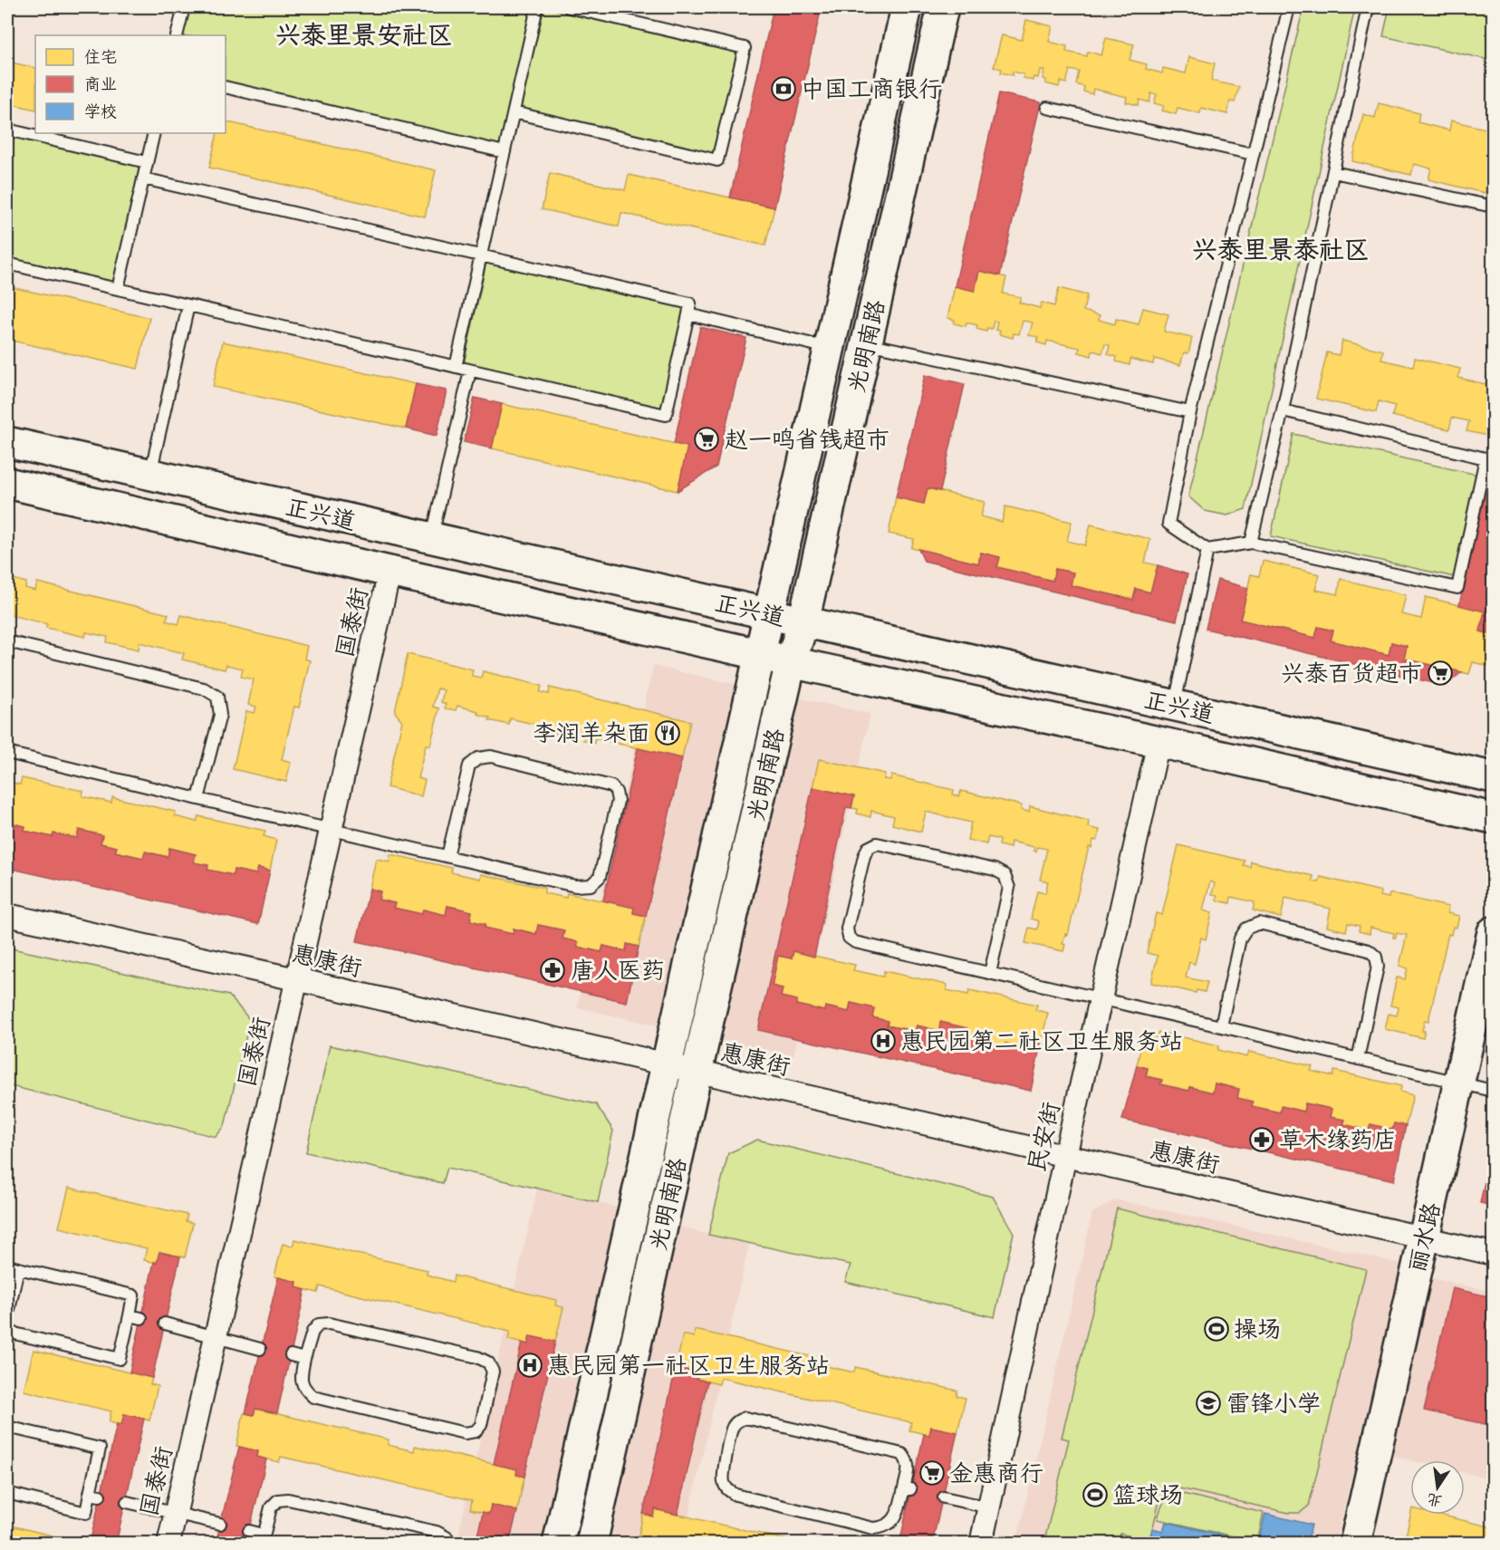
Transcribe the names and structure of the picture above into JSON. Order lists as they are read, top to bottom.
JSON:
{
  "streets": {
    "main road": ["光明南路", "正兴道", "丽水路"],
    "street": ["国泰街", "惠康街", "民安街"]
  },
  "crossings": [
    ["光明南路", "正兴道"],
    ["光明南路", "惠康街"],
    ["正兴道", "国泰街"],
    ["正兴道", "民安街"],
    ["国泰街", "惠康街"],
    ["惠康街", "民安街"],
    ["惠康街", "丽水路"]
  ],
  "districts": ["兴泰里景安社区", "兴泰里景泰社区"],
  "places": {
    "bank": ["中国工商银行"],
    "supermarket": ["赵一鸣省钱超市", "兴泰百货超市", "金惠商行"],
    "restaurant": ["李润羊杂面"],
    "pharmacy": ["唐人医药", "草木缘药店"],
    "hospital": ["惠民园第二社区卫生服务站", "惠民园第一社区卫生服务站"],
    "sports": ["操场", "篮球场"],
    "school or university": ["雷锋小学"]
  },
  "legend": ["住宅", "商业", "学校"],
  "north": "bottom"
}
